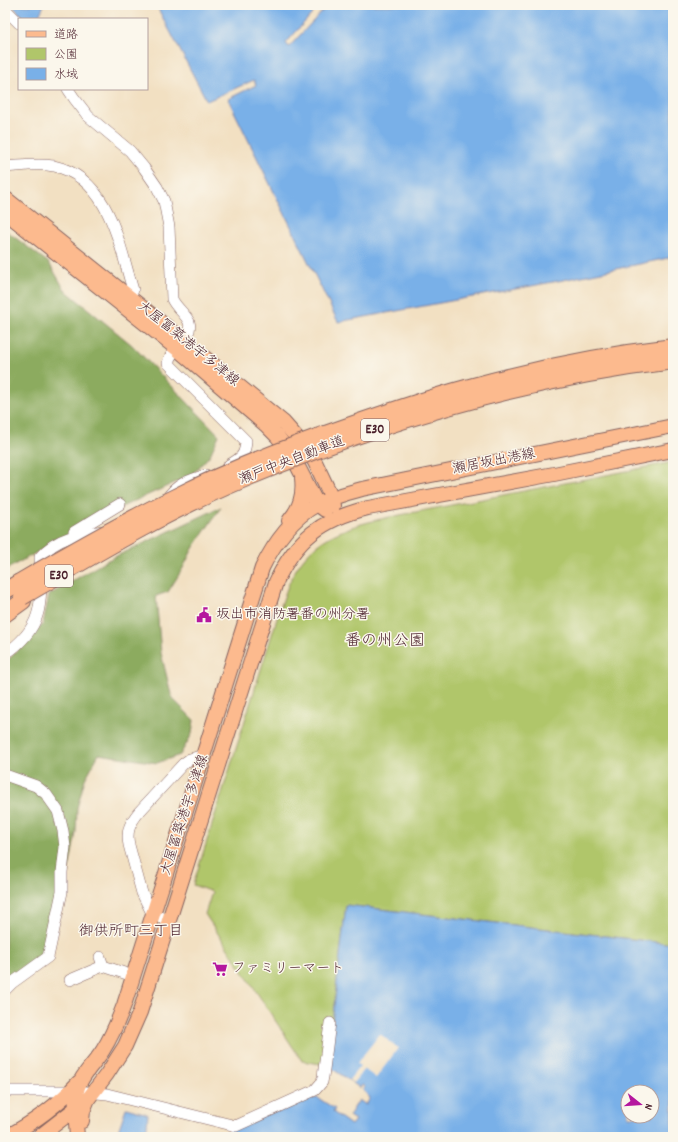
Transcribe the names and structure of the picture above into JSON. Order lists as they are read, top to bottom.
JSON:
{
  "streets": {
    "highway": ["E30", "瀬戸中央自動車道"],
    "main road": ["大屋冨築港宇多津線", "瀬居坂出港線"]
  },
  "crossings": [
    ["大屋冨築港宇多津線", "瀬居坂出港線"]
  ],
  "districts": ["番の州公園", "御供所町三丁目"],
  "places": {
    "public building": ["坂出市消防署番の州分署"],
    "supermarket": ["ファミリーマート"]
  },
  "legend": ["道路", "公園", "水域"],
  "north": "right"
}
